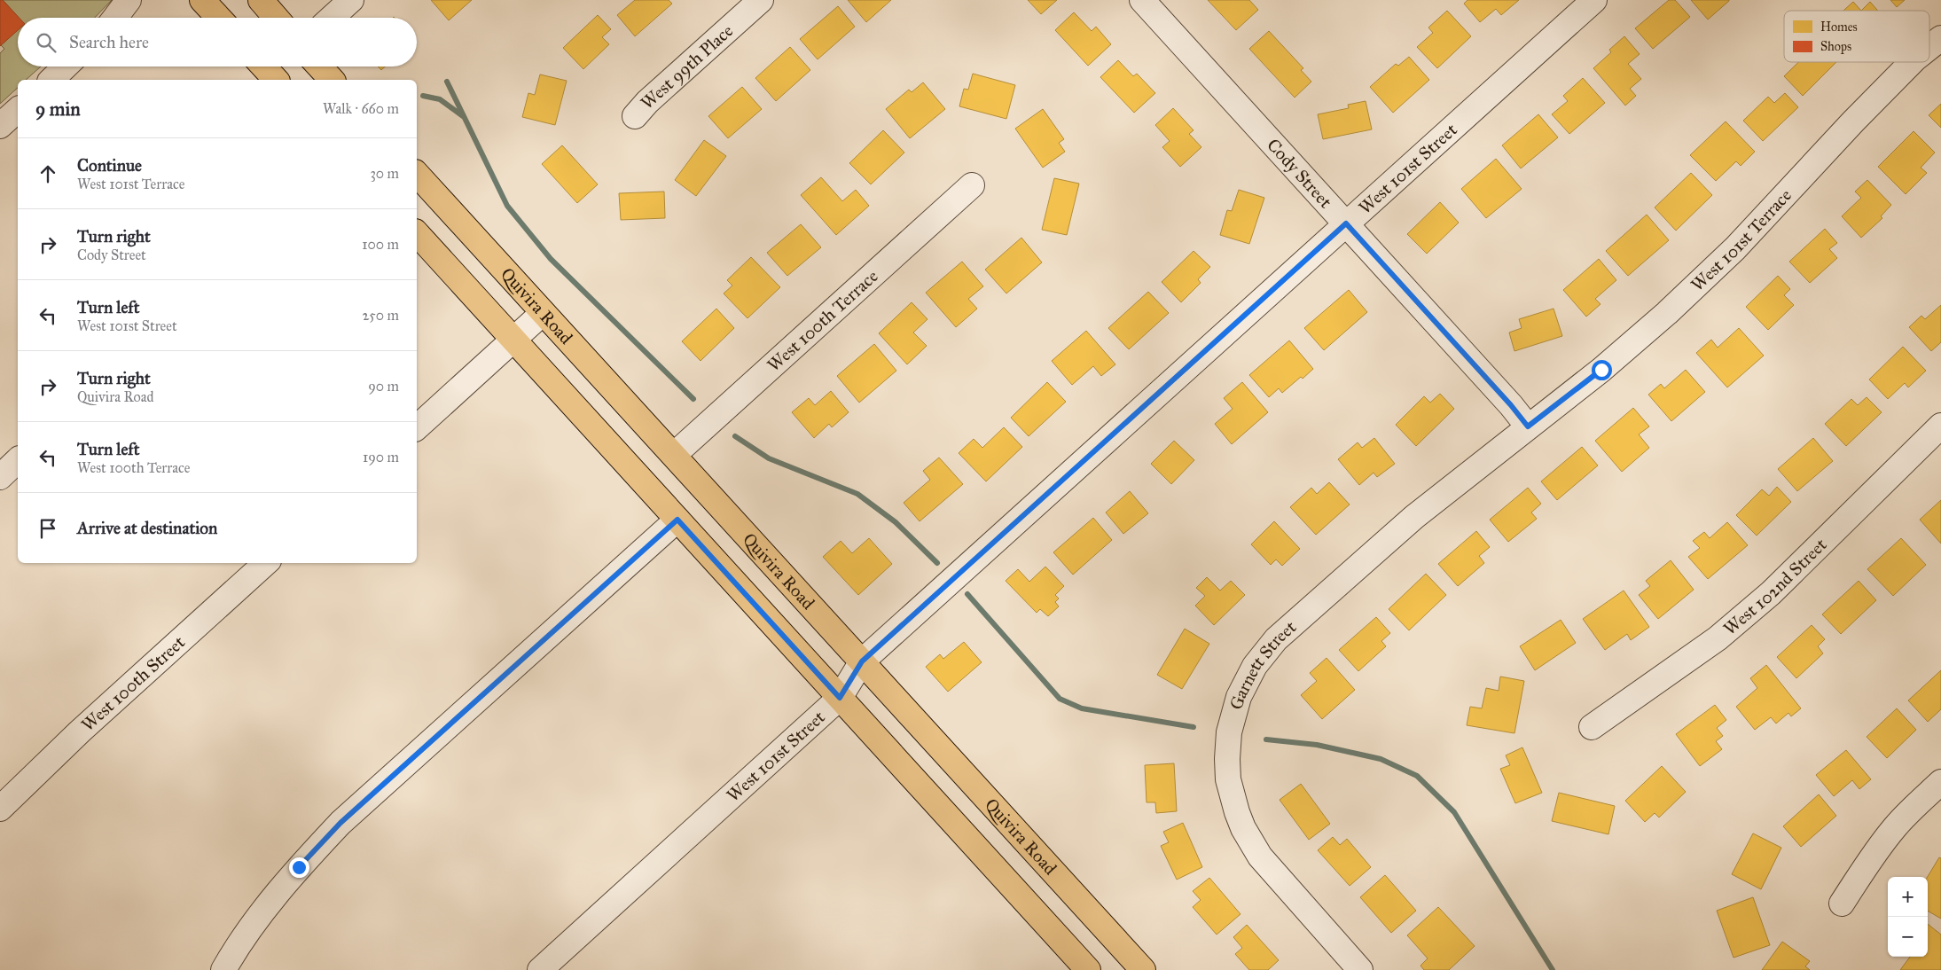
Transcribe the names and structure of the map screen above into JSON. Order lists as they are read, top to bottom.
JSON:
{
  "streets": {
    "main road": ["Quivira Road"],
    "street": [
      "West 99th Place",
      "West 101st Street",
      "Cody Street",
      "West 101st Terrace",
      "West 100th Terrace",
      "West 102nd Street",
      "Garnett Street",
      "West 100th Street"
    ]
  },
  "crossings": [
    ["West 101st Street", "Cody Street"],
    ["West 101st Street", "Quivira Road"],
    ["Cody Street", "West 101st Terrace"],
    ["Cody Street", "Garnett Street"],
    ["West 101st Terrace", "Garnett Street"],
    ["Quivira Road", "West 100th Terrace"]
  ],
  "legend": ["Homes", "Shops"],
  "page": {
    "search": "Search here",
    "heading": ["9 min", "Walk · 660 m"],
    "list": [
      ["Continue", "West 101st Terrace", "30 m"],
      ["Turn right", "Cody Street", "100 m"],
      ["Turn left", "West 101st Street", "250 m"],
      ["Turn right", "Quivira Road", "90 m"],
      ["Turn left", "West 100th Terrace", "190 m"],
      "Arrive at destination"
    ],
    "map_buttons": ["+", "−"]
  }
}
